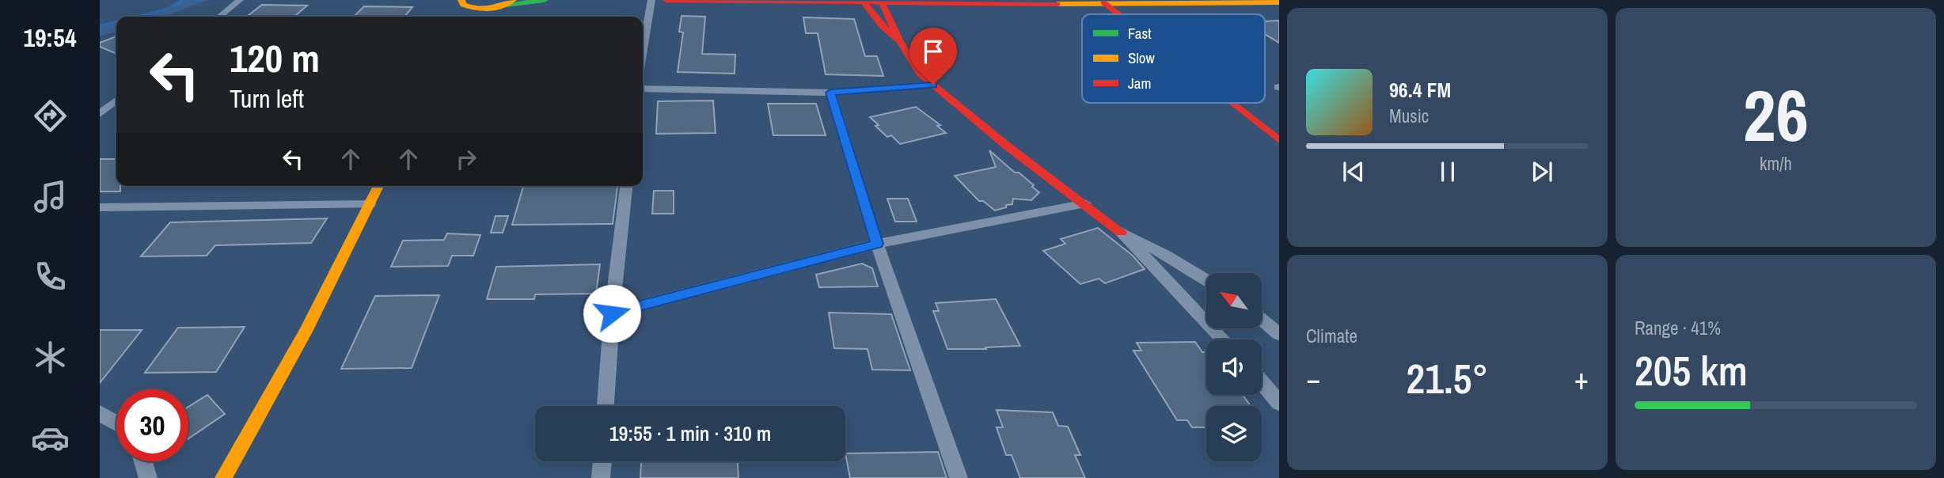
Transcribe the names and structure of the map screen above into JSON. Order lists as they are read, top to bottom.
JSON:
{
  "legend": ["Fast", "Slow", "Jam"],
  "north": "top left",
  "page": {
    "tabs": "19:54",
    "tile": [
      ["26", "km/h"],
      "Climate",
      ["Range · 41%", "205 km"]
    ],
    "turn": ["120 m", "Turn left"],
    "song": ["96.4 FM", "Music"],
    "heat": ["−", "21.5°", "+"],
    "limit": "30",
    "trip": "19:55 · 1 min · 310 m"
  }
}
